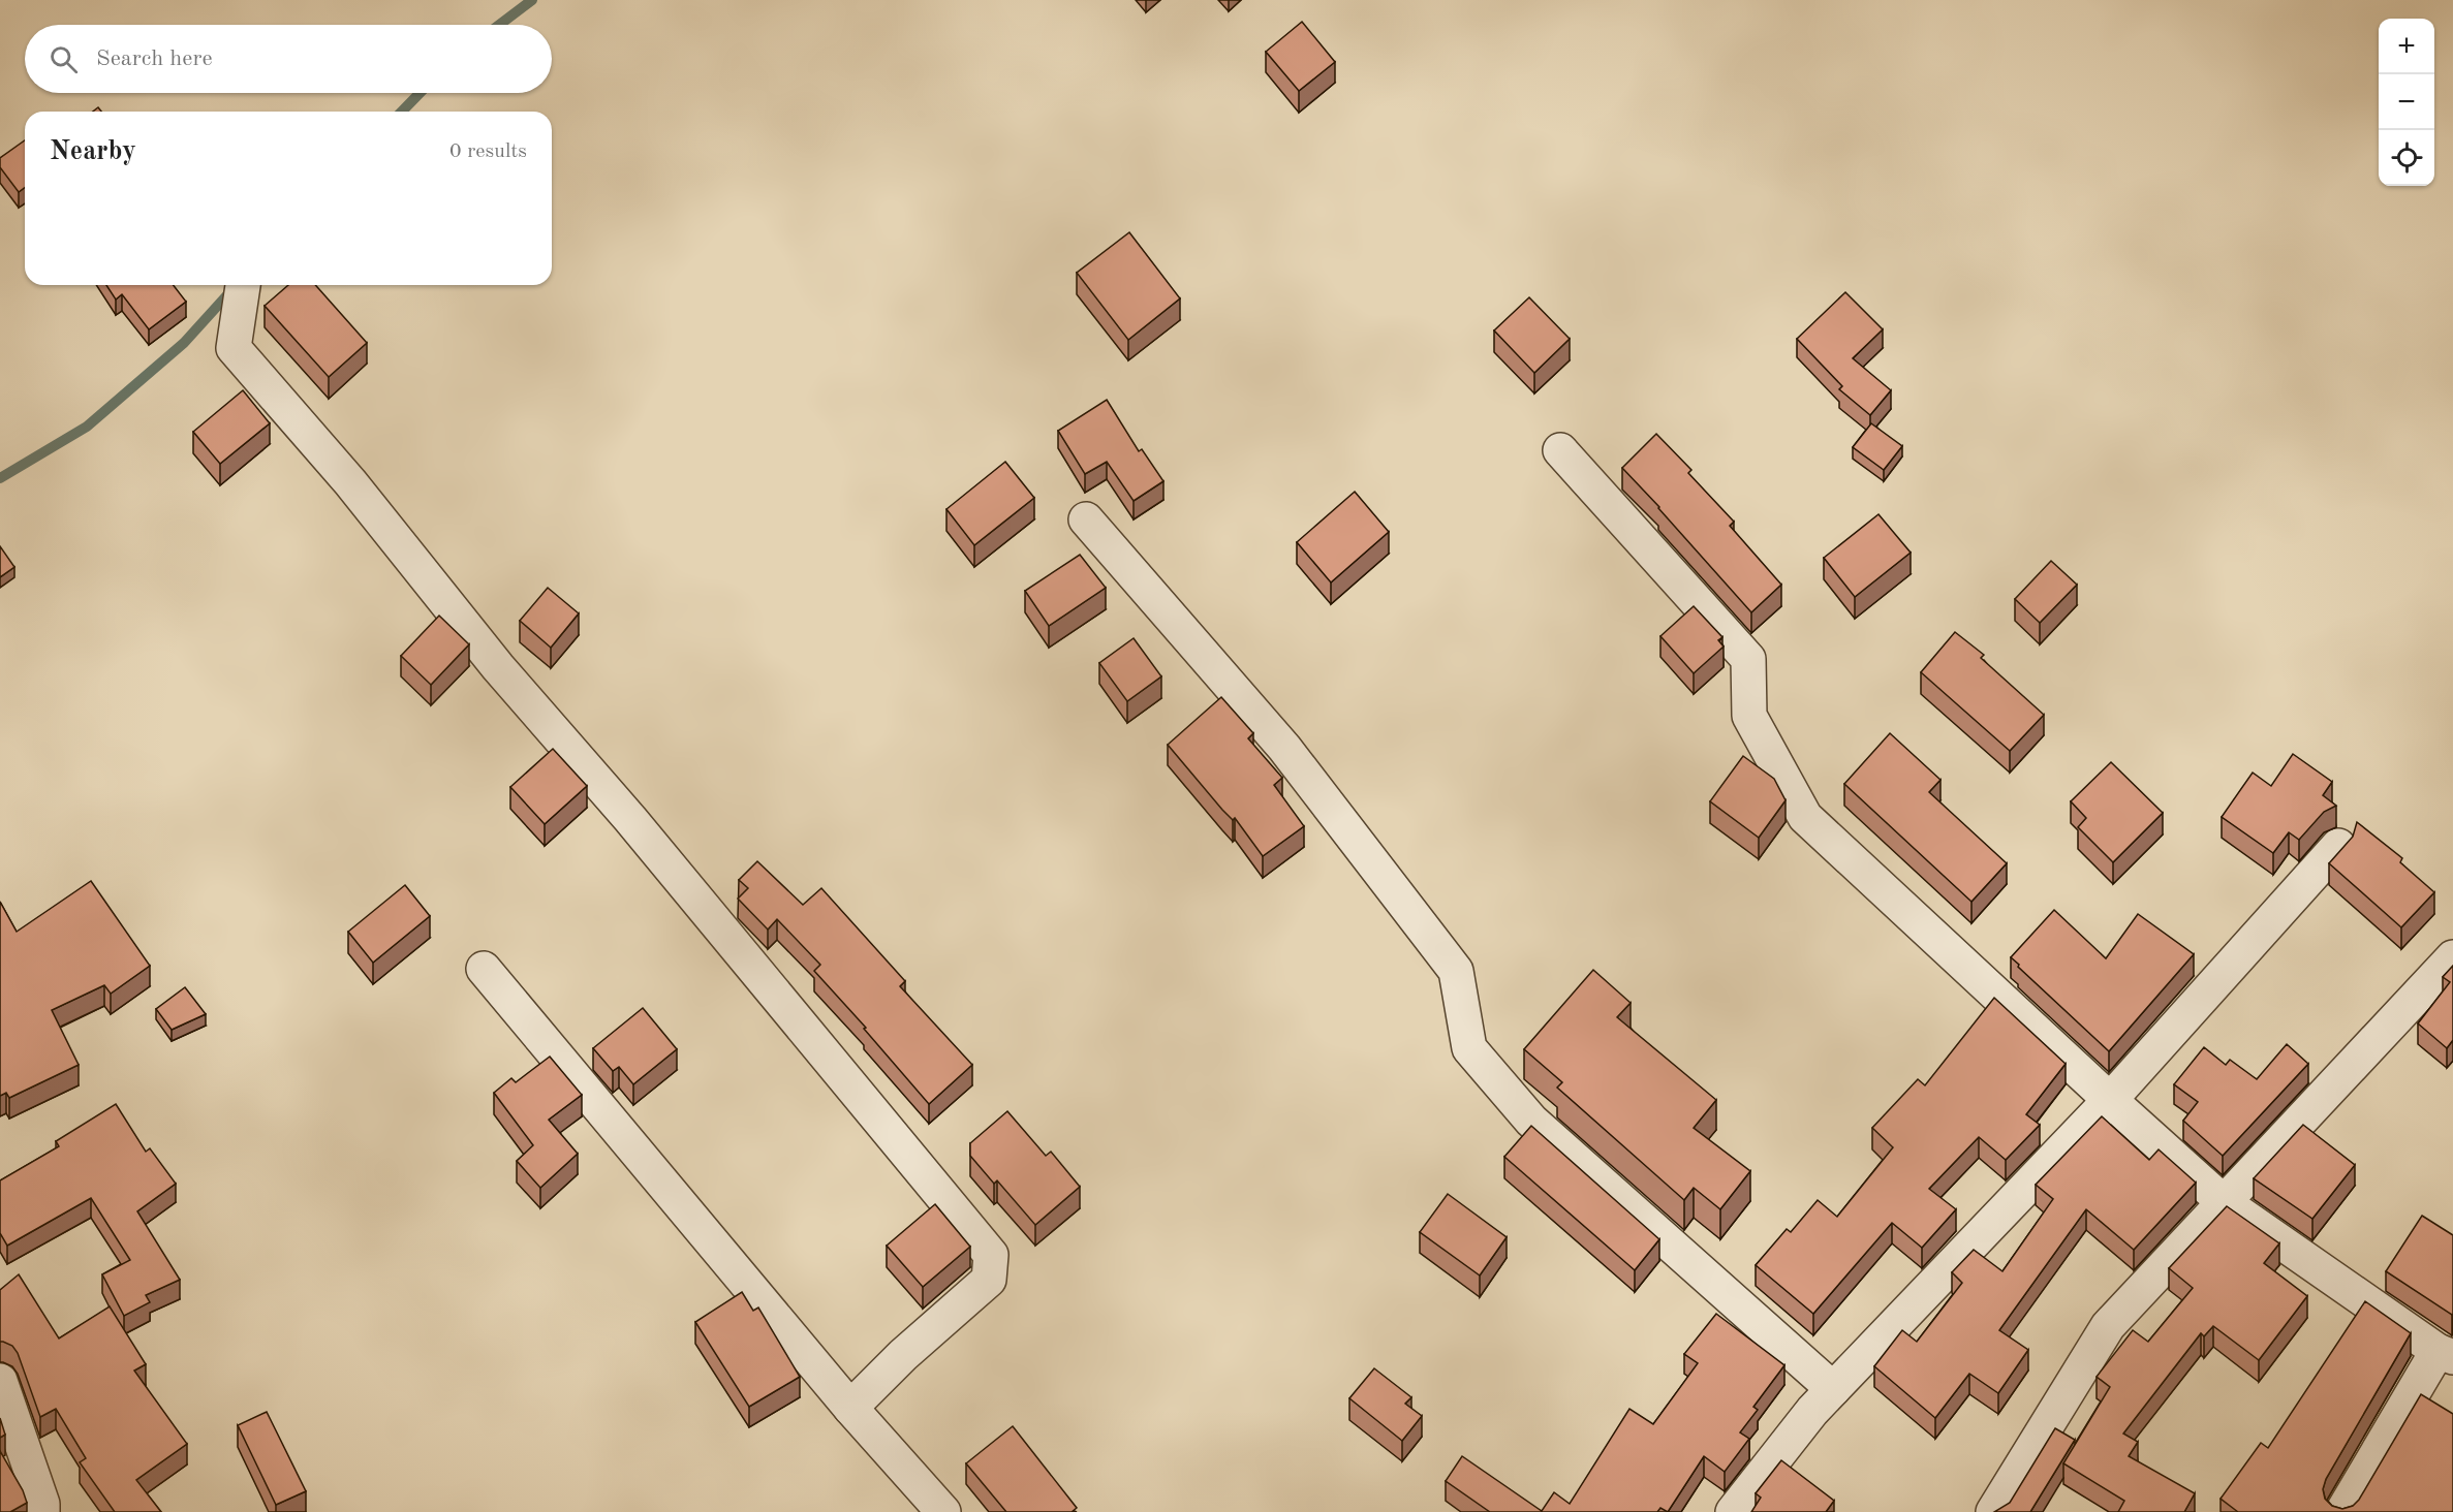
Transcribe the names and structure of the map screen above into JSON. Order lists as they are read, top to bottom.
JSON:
{
  "page": {
    "map_buttons": ["+", "−"],
    "search": "Search here",
    "heading": ["Nearby", "0 results"]
  }
}
